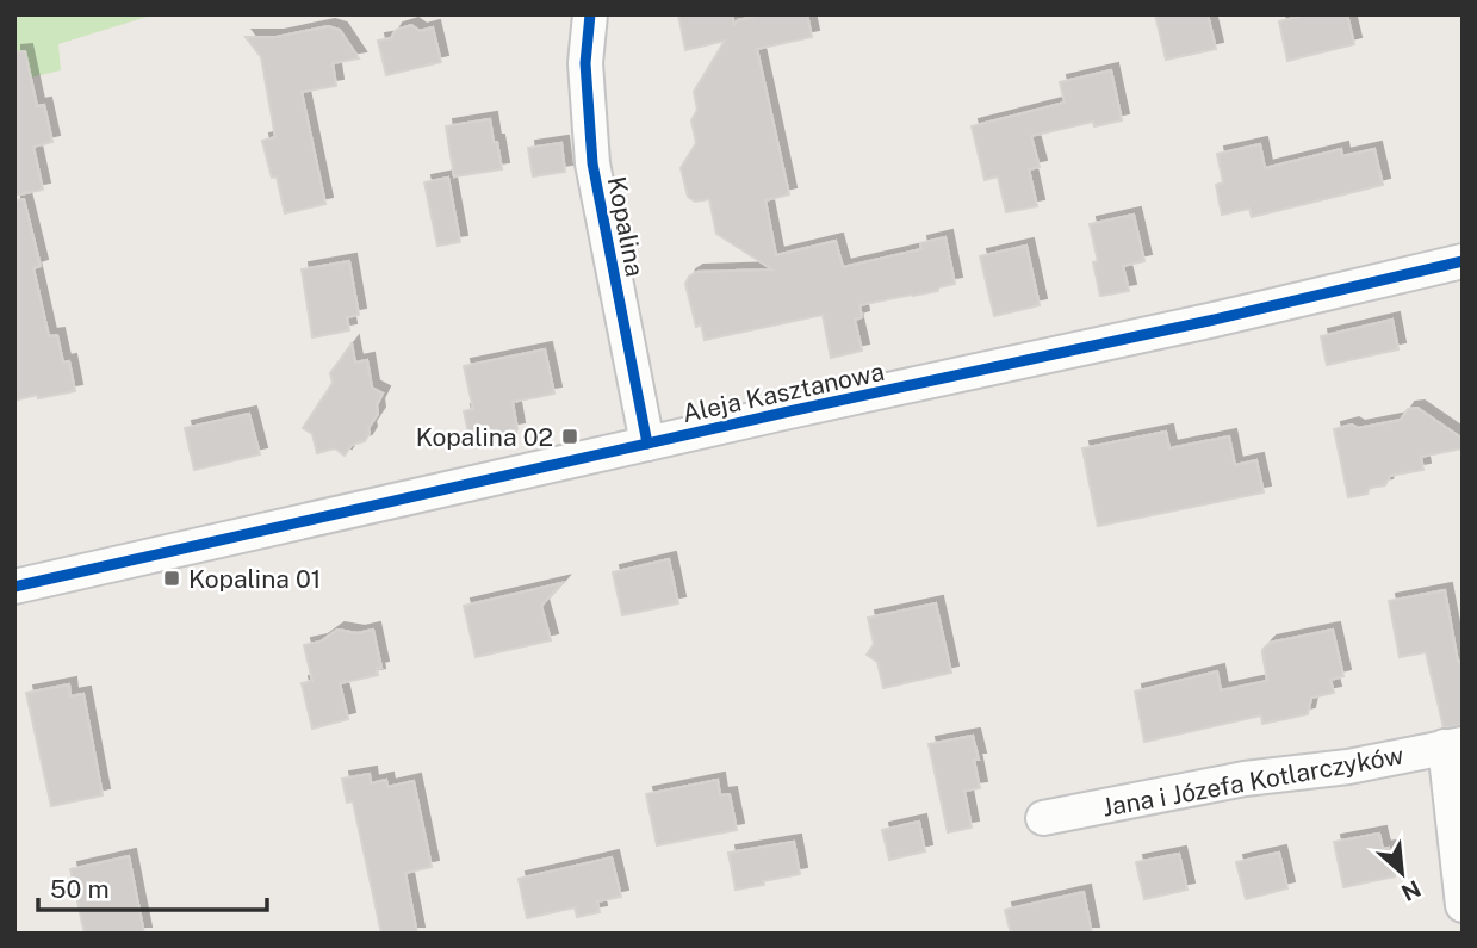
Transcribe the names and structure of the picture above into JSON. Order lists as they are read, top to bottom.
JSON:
{
  "streets": {
    "street": ["Kopalina", "Aleja Kasztanowa", "Jana i Józefa Kotlarczyków"]
  },
  "crossings": [
    ["Kopalina", "Aleja Kasztanowa"]
  ],
  "places": {
    "transit": ["Kopalina 02", "Kopalina 01"]
  },
  "scale_bar": "50 m",
  "north": "bottom right"
}
